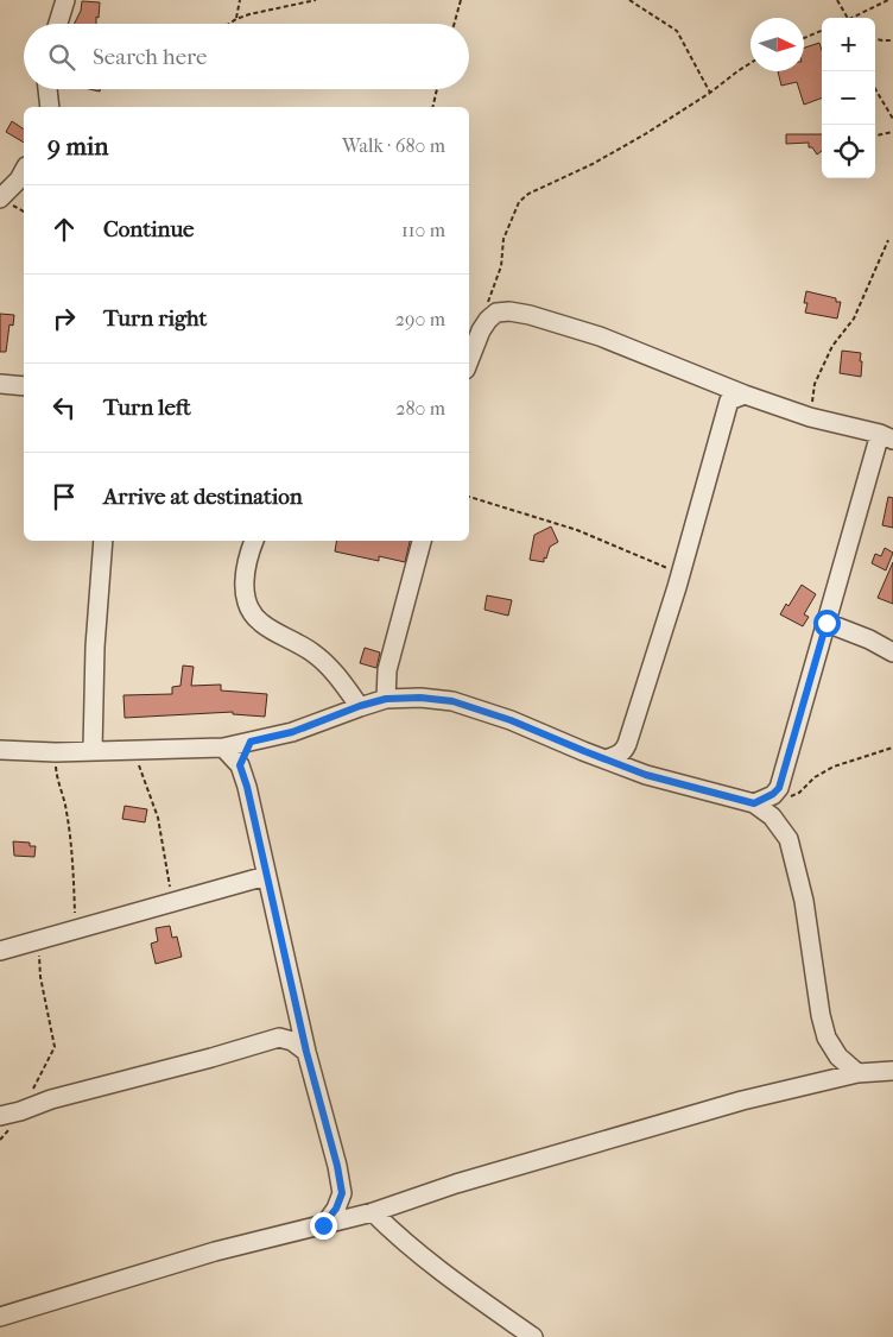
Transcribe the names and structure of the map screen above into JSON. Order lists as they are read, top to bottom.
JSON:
{
  "north": "right",
  "page": {
    "map_buttons": ["+", "−"],
    "search": "Search here",
    "heading": ["9 min", "Walk · 680 m"],
    "list": [
      ["Continue", "110 m"],
      ["Turn right", "290 m"],
      ["Turn left", "280 m"],
      "Arrive at destination"
    ]
  }
}
